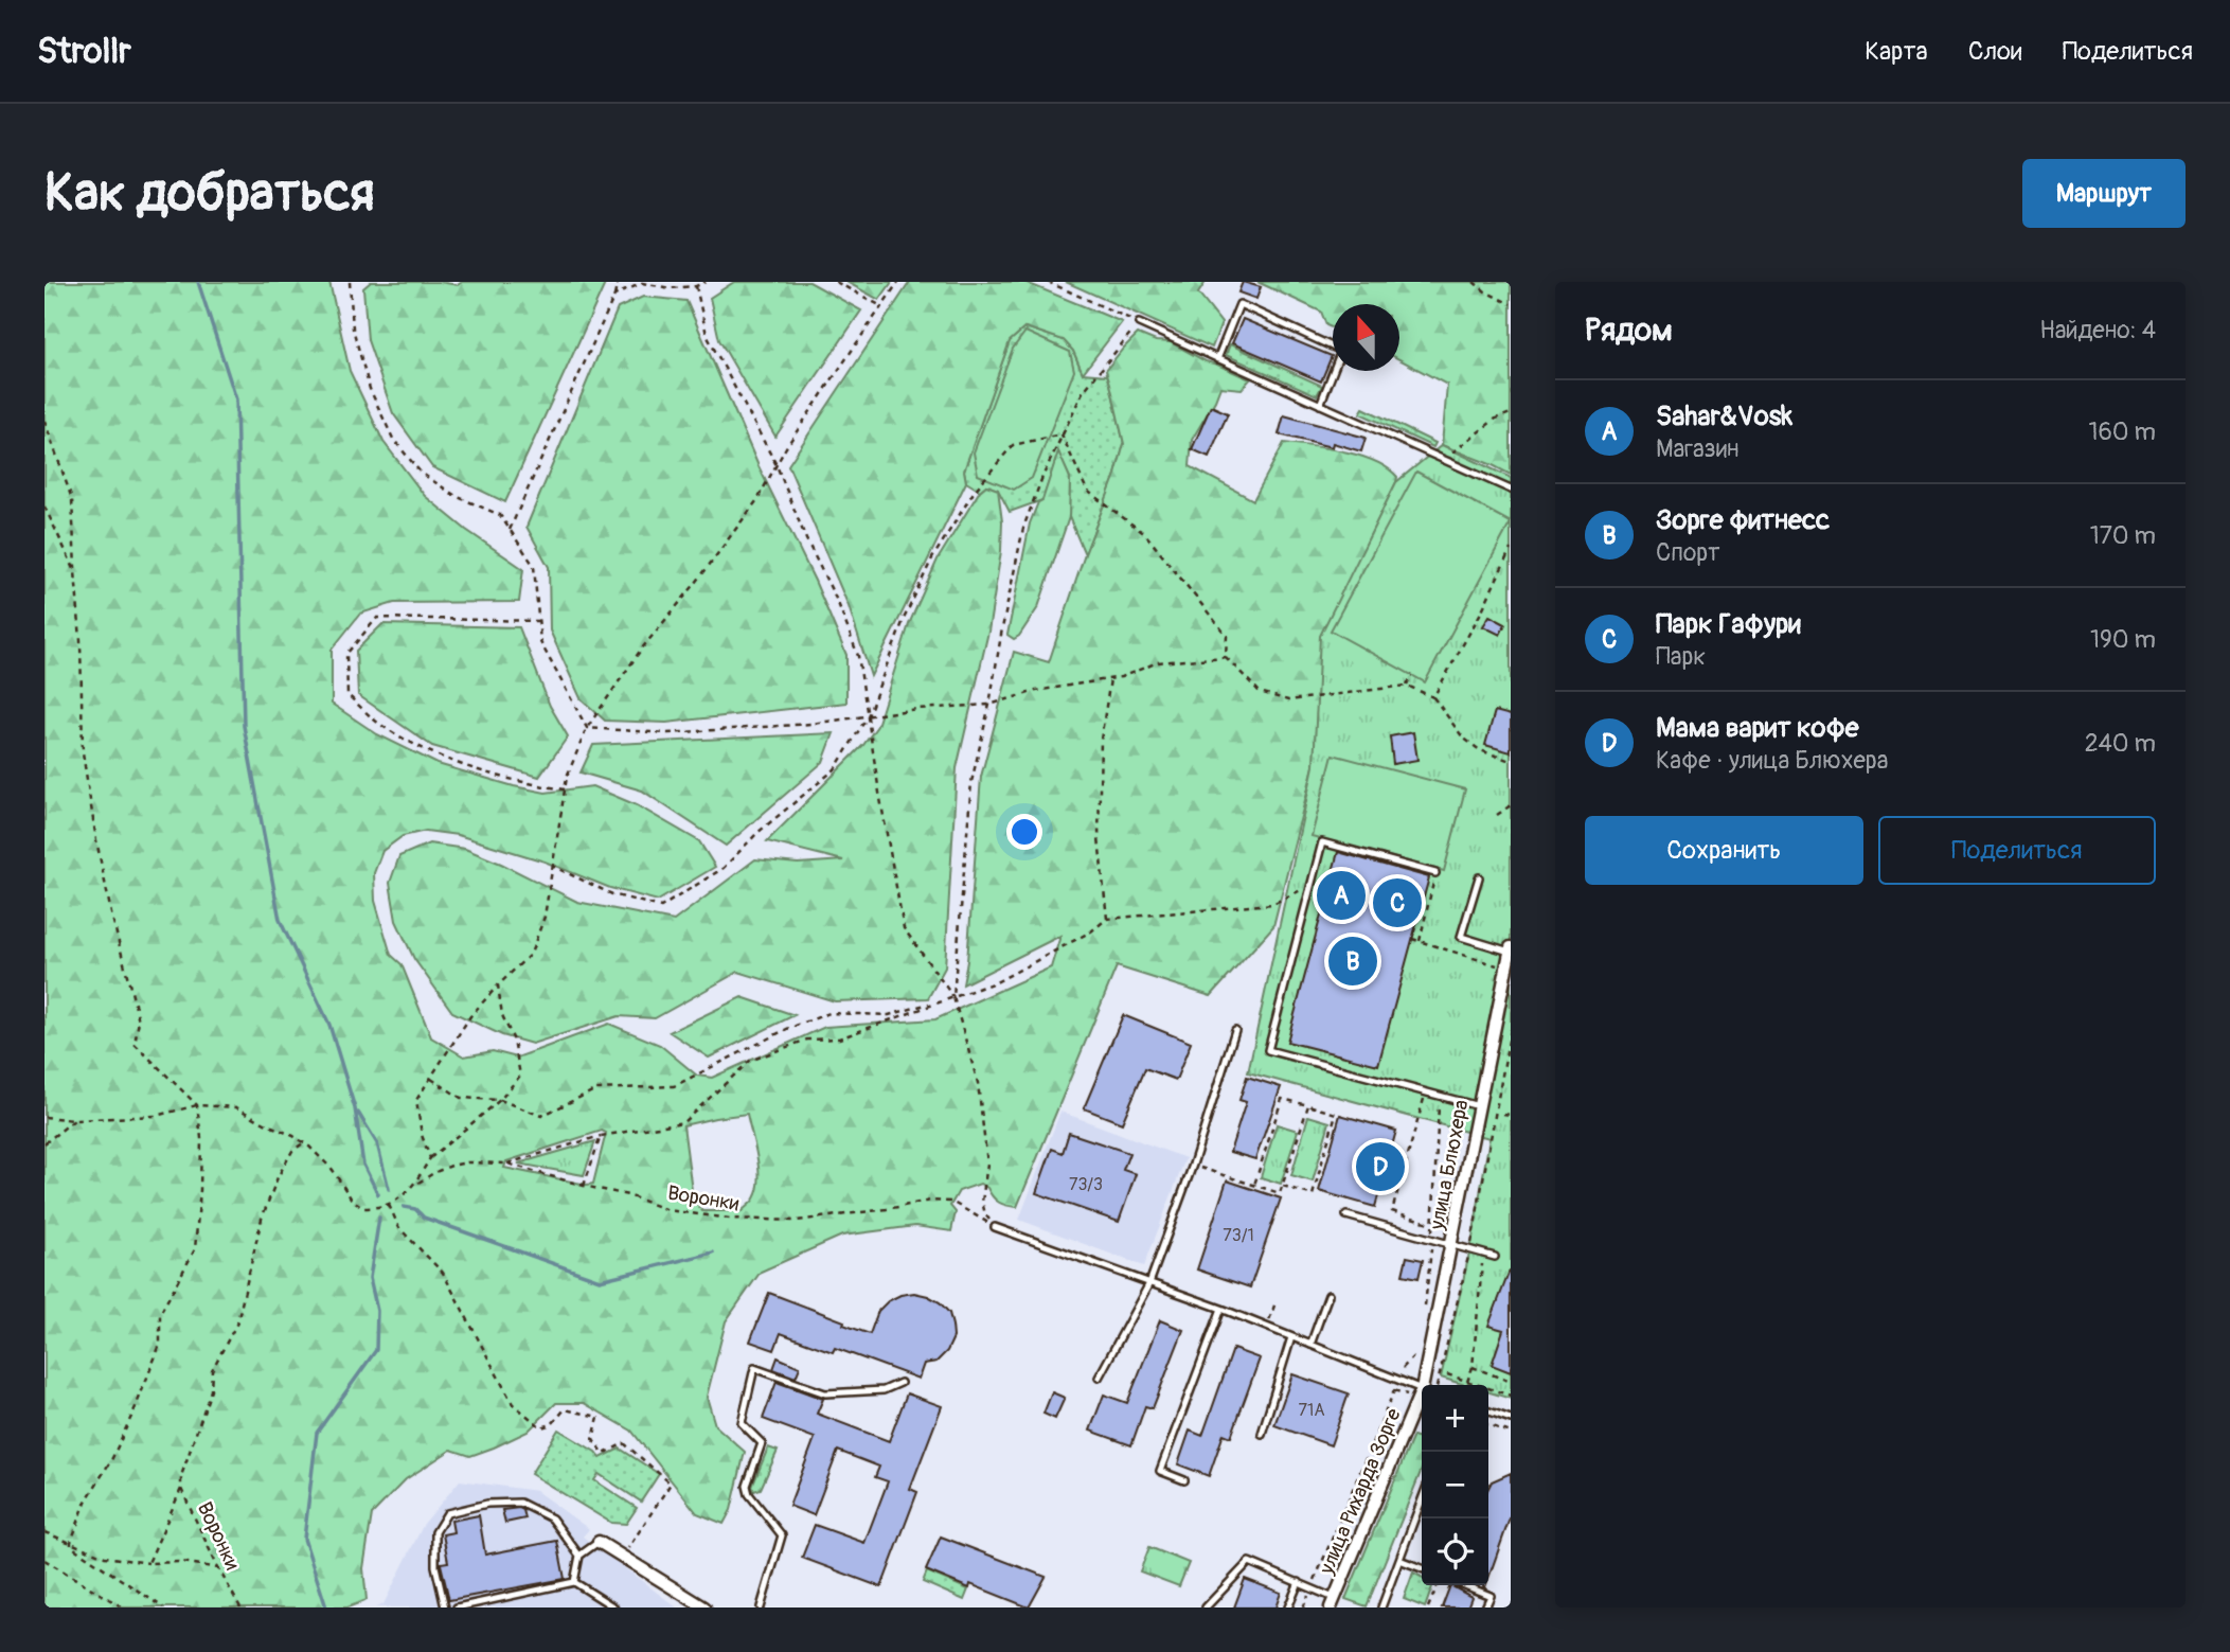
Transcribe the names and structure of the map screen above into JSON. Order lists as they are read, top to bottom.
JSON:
{
  "streets": {
    "street": ["улица Блюхера", "улица Рихарда Зорге"],
    "path": ["Воронки"]
  },
  "house_numbers": ["73/3", "73/1", "71А"],
  "north": "top",
  "page": {
    "header": "Strollr",
    "nav": ["Карта", "Слои", "Поделиться"],
    "buttons": [
      "Маршрут",
      ["Сохранить", "Поделиться"]
    ],
    "title": "Как добраться",
    "heading": ["Рядом", "Найдено: 4"],
    "list": [
      {
        "mark": "A",
        "name": "Sahar&Vosk",
        "note": "Магазин",
        "value": "160 m"
      },
      {
        "mark": "B",
        "name": "Зорге фитнесс",
        "note": "Спорт",
        "value": "170 m"
      },
      {
        "mark": "C",
        "name": "Парк Гафури",
        "note": "Парк",
        "value": "190 m"
      },
      {
        "mark": "D",
        "name": "Мама варит кофе",
        "note": "Кафе · улица Блюхера",
        "value": "240 m"
      }
    ],
    "pins": [
      "A",
      "C",
      "B",
      "D"
    ],
    "map_buttons": ["+", "−"]
  }
}
